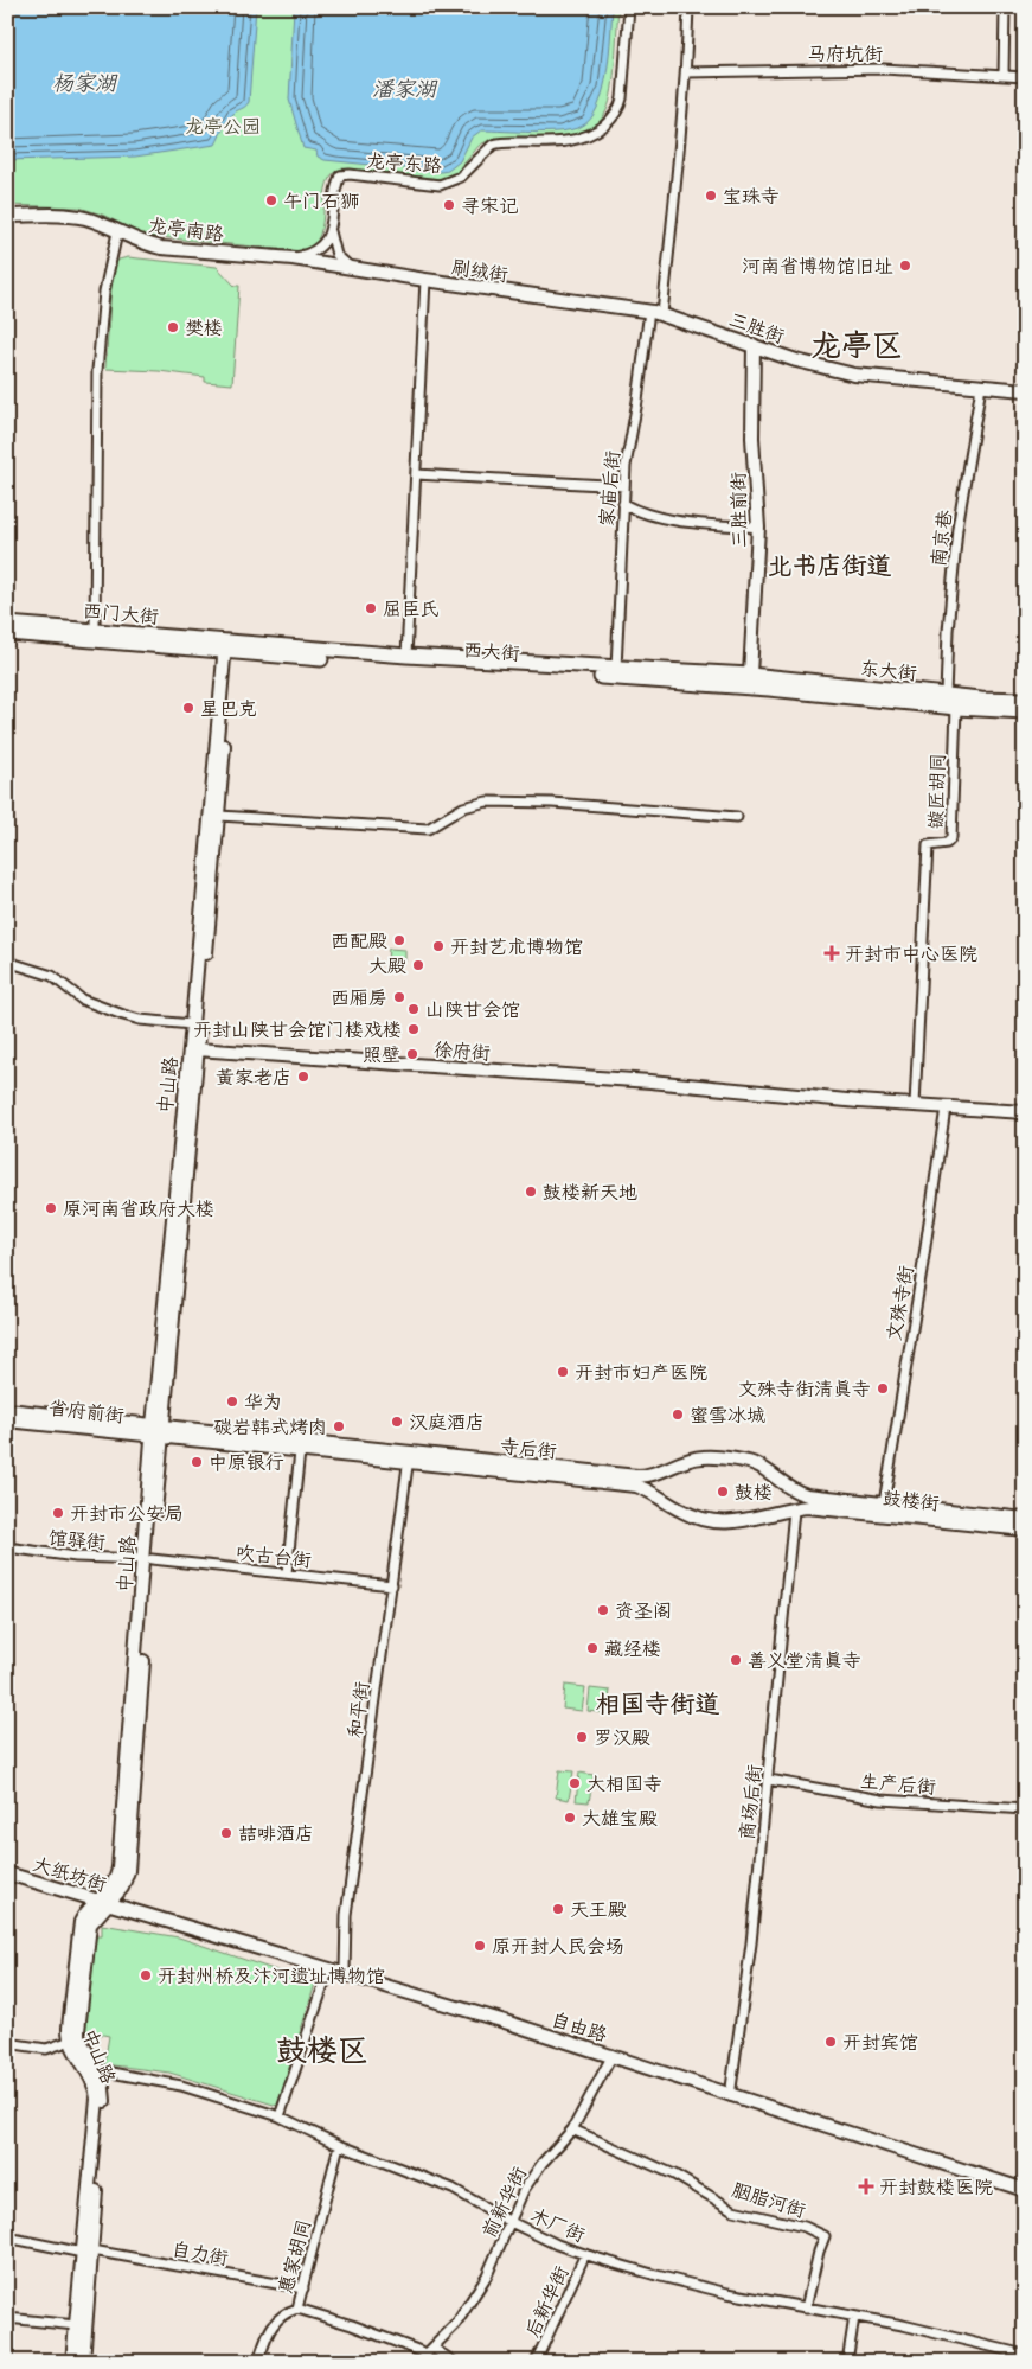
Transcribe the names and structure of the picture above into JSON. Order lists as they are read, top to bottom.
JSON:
{
  "streets": {
    "main road": ["西门大街", "西大街", "东大街"],
    "street": [
      "马府坑街",
      "龙亭东路",
      "龙亭南路",
      "刷绒街",
      "三胜街",
      "家庙后街",
      "三胜前街",
      "南京巷",
      "镟匠胡同",
      "徐府街",
      "中山路",
      "文殊寺街",
      "省府前街",
      "寺后街",
      "鼓楼街",
      "馆驿街",
      "吹古台街",
      "和平街",
      "生产后街",
      "商场后街",
      "大纸坊街",
      "自由路",
      "胭脂河街",
      "前新华街",
      "木厂街",
      "自力街",
      "惠家胡同",
      "后新华街"
    ]
  },
  "crossings": [
    ["龙亭南路", "刷绒街"],
    ["刷绒街", "三胜街"],
    ["刷绒街", "家庙后街"],
    ["三胜街", "三胜前街"],
    ["三胜街", "南京巷"],
    ["家庙后街", "西大街"],
    ["三胜前街", "西大街"],
    ["三胜前街", "东大街"],
    ["南京巷", "东大街"],
    ["西门大街", "西大街"],
    ["西门大街", "中山路"],
    ["西大街", "东大街"],
    ["西大街", "中山路"],
    ["东大街", "镟匠胡同"],
    ["镟匠胡同", "徐府街"],
    ["徐府街", "中山路"],
    ["徐府街", "文殊寺街"],
    ["中山路", "省府前街"],
    ["中山路", "寺后街"],
    ["中山路", "馆驿街"],
    ["中山路", "吹古台街"],
    ["中山路", "大纸坊街"],
    ["中山路", "木厂街"],
    ["中山路", "自力街"],
    ["文殊寺街", "鼓楼街"],
    ["省府前街", "寺后街"],
    ["寺后街", "鼓楼街"],
    ["寺后街", "和平街"],
    ["寺后街", "商场后街"],
    ["鼓楼街", "商场后街"],
    ["馆驿街", "吹古台街"],
    ["吹古台街", "和平街"],
    ["和平街", "自由路"],
    ["生产后街", "商场后街"],
    ["商场后街", "自由路"],
    ["大纸坊街", "自由路"],
    ["自由路", "前新华街"],
    ["胭脂河街", "前新华街"],
    ["胭脂河街", "木厂街"],
    ["前新华街", "木厂街"],
    ["木厂街", "惠家胡同"],
    ["木厂街", "后新华街"],
    ["自力街", "惠家胡同"]
  ],
  "districts": [
    "龙亭区",
    "北书店街道",
    "相国寺街道",
    "鼓楼区"
  ],
  "water": ["杨家湖", "潘家湖"],
  "parks": ["龙亭公园"],
  "places": {
    "other": [
      "宝珠寺",
      "午门石狮",
      "寻宋记",
      "河南省博物馆旧址",
      "樊楼",
      "屈臣氏",
      "星巴克",
      "西配殿",
      "开封艺术博物馆",
      "大殿",
      "西厢房",
      "山陕甘会馆",
      "开封山陕甘会馆门楼戏楼",
      "照壁",
      "黄家老店",
      "鼓楼新天地",
      "原河南省政府大楼",
      "开封市妇产医院",
      "文殊寺街清真寺",
      "华为",
      "蜜雪冰城",
      "汉庭酒店",
      "碳岩韩式烤肉",
      "中原银行",
      "鼓楼",
      "开封市公安局",
      "资圣阁",
      "藏经楼",
      "善义堂清真寺",
      "罗汉殿",
      "大相国寺",
      "大雄宝殿",
      "喆啡酒店",
      "天王殿",
      "原开封人民会场",
      "开封州桥及汴河遗址博物馆",
      "开封宾馆"
    ],
    "health": ["开封市中心医院", "开封鼓楼医院"]
  }
}
